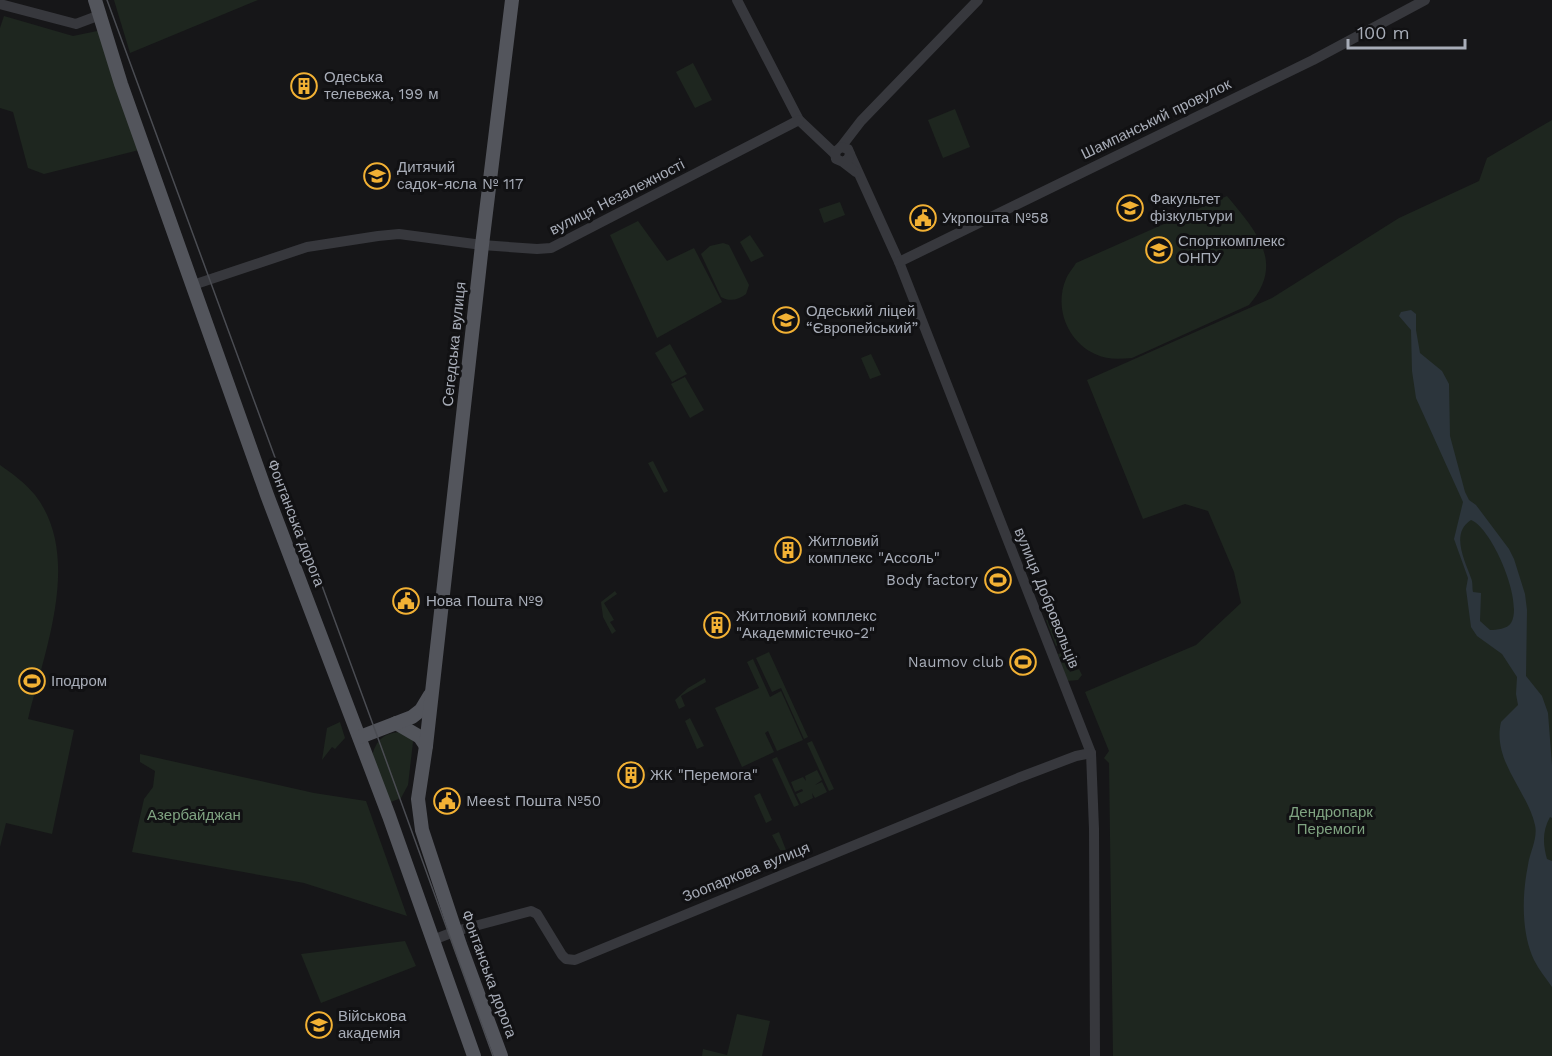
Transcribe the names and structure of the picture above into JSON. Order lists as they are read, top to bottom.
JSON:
{
  "streets": {
    "main road": ["Сегедська вулиця", "Фонтанська дорога"],
    "street": [
      "Шампанський провулок",
      "вулиця Незалежності",
      "вулиця Добровольців",
      "Зоопаркова вулиця"
    ]
  },
  "crossings": [
    ["Шампанський провулок", "вулиця Добровольців"],
    ["вулиця Незалежності", "Сегедська вулиця"],
    ["вулиця Незалежності", "Фонтанська дорога"],
    ["вулиця Незалежності", "вулиця Добровольців"],
    ["Сегедська вулиця", "Фонтанська дорога"],
    ["Фонтанська дорога", "Зоопаркова вулиця"],
    ["вулиця Добровольців", "Зоопаркова вулиця"]
  ],
  "parks": ["Дендропарк Перемоги", "Азербайджан"],
  "places": {
    "building": [
      "Одеська телевежа, 199 м",
      "Житловий комплекс \"Ассоль\"",
      "Житловий комплекс \"Академмістечко-2\"",
      "ЖК \"Перемога\""
    ],
    "school or university": [
      "Дитячий садок-ясла № 117",
      "Факультет фізкультури",
      "Спорткомплекс ОНПУ",
      "Одеський ліцей “Європейський”",
      "Військова академія"
    ],
    "public building": ["Укрпошта №58", "Нова Пошта №9", "Meest Пошта №50"],
    "sports": ["Body factory", "Naumov club", "Іподром"]
  },
  "scale_bar": "100 m"
}
